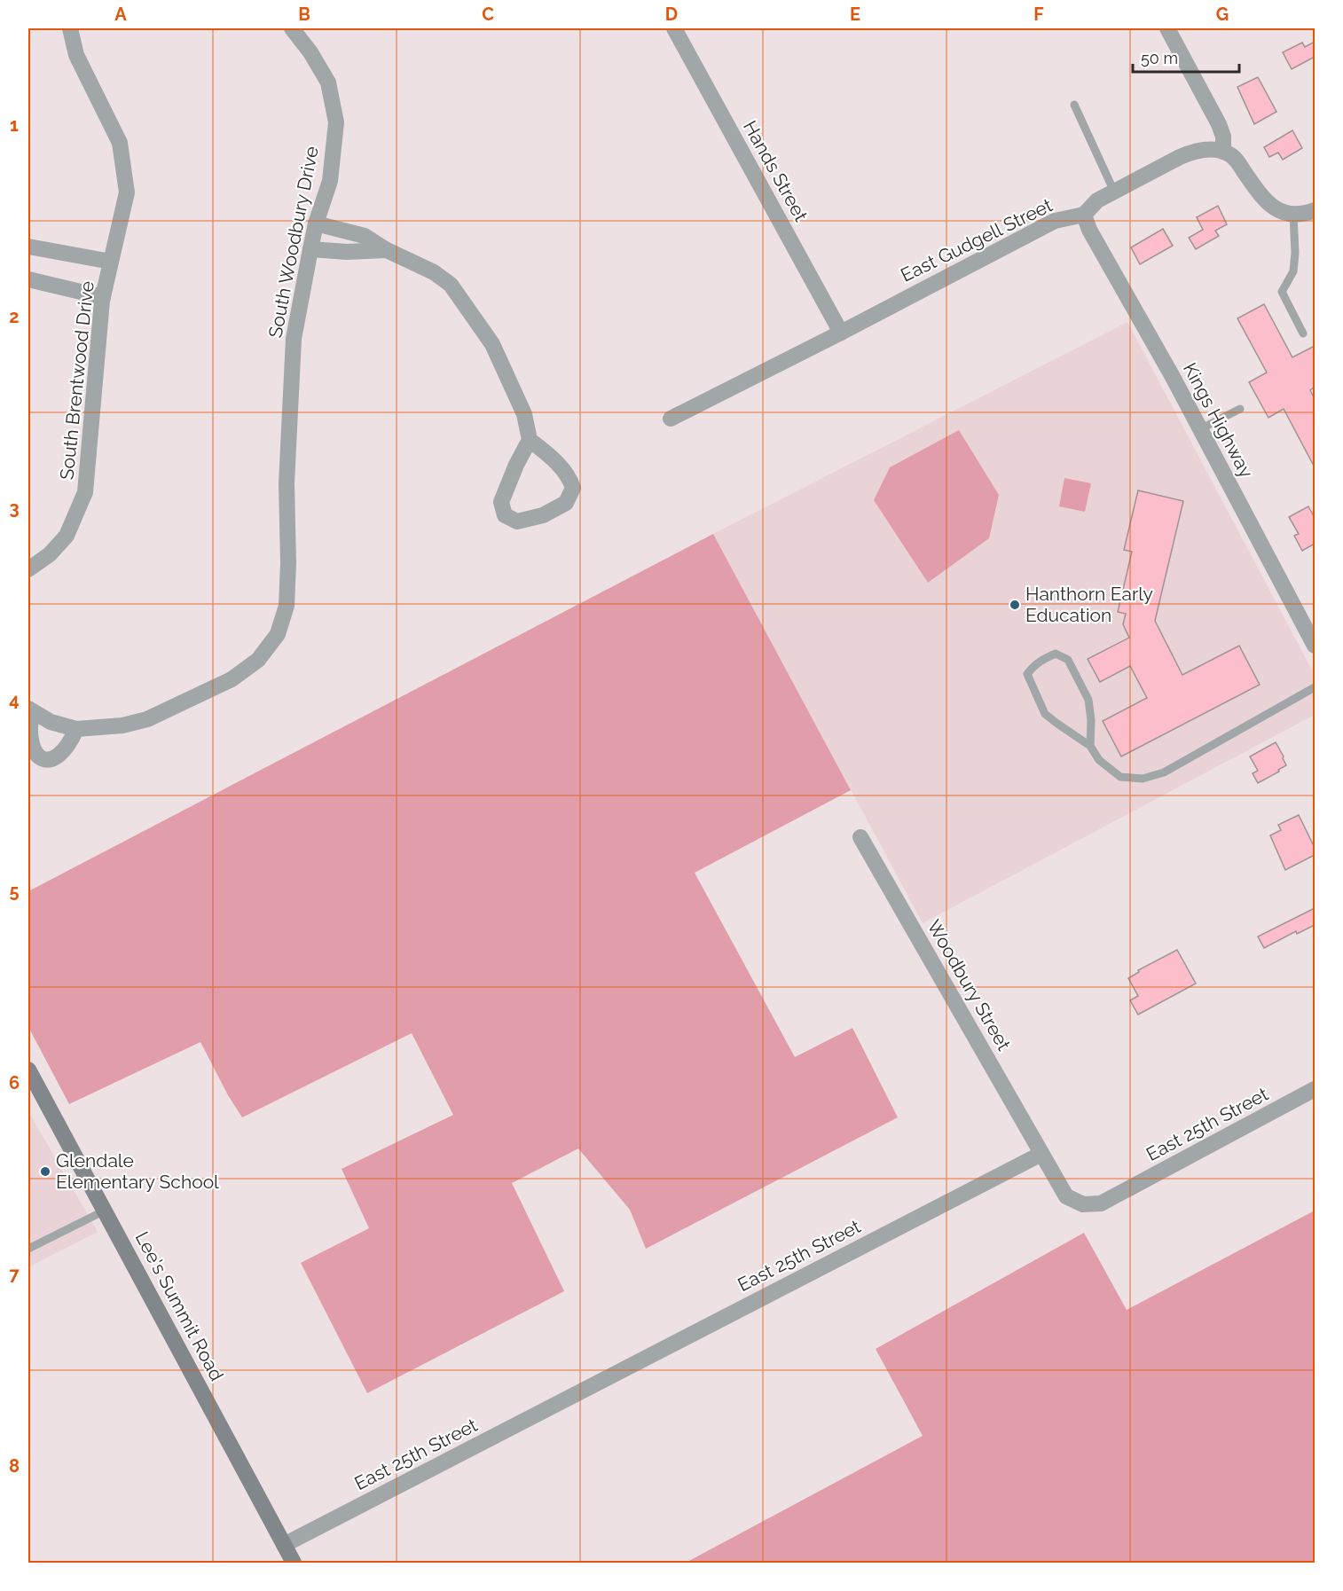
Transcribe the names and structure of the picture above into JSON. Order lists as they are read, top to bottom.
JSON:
{
  "streets": {
    "main road": ["Lee's Summit Road"],
    "street": [
      "Hands Street",
      "East Gudgell Street",
      "South Woodbury Drive",
      "South Brentwood Drive",
      "Kings Highway",
      "Woodbury Street",
      "East 25th Street"
    ]
  },
  "crossings": [
    ["Hands Street", "East Gudgell Street"],
    ["East Gudgell Street", "Kings Highway"],
    ["Woodbury Street", "East 25th Street"],
    ["East 25th Street", "Lee's Summit Road"]
  ],
  "places": ["Hanthorn Early Education", "Glendale Elementary School"],
  "scale_bar": "50 m",
  "grid": {
    "columns": [
      "A",
      "B",
      "C",
      "D",
      "E",
      "F",
      "G"
    ],
    "rows": [
      "1",
      "2",
      "3",
      "4",
      "5",
      "6",
      "7",
      "8"
    ]
  }
}
